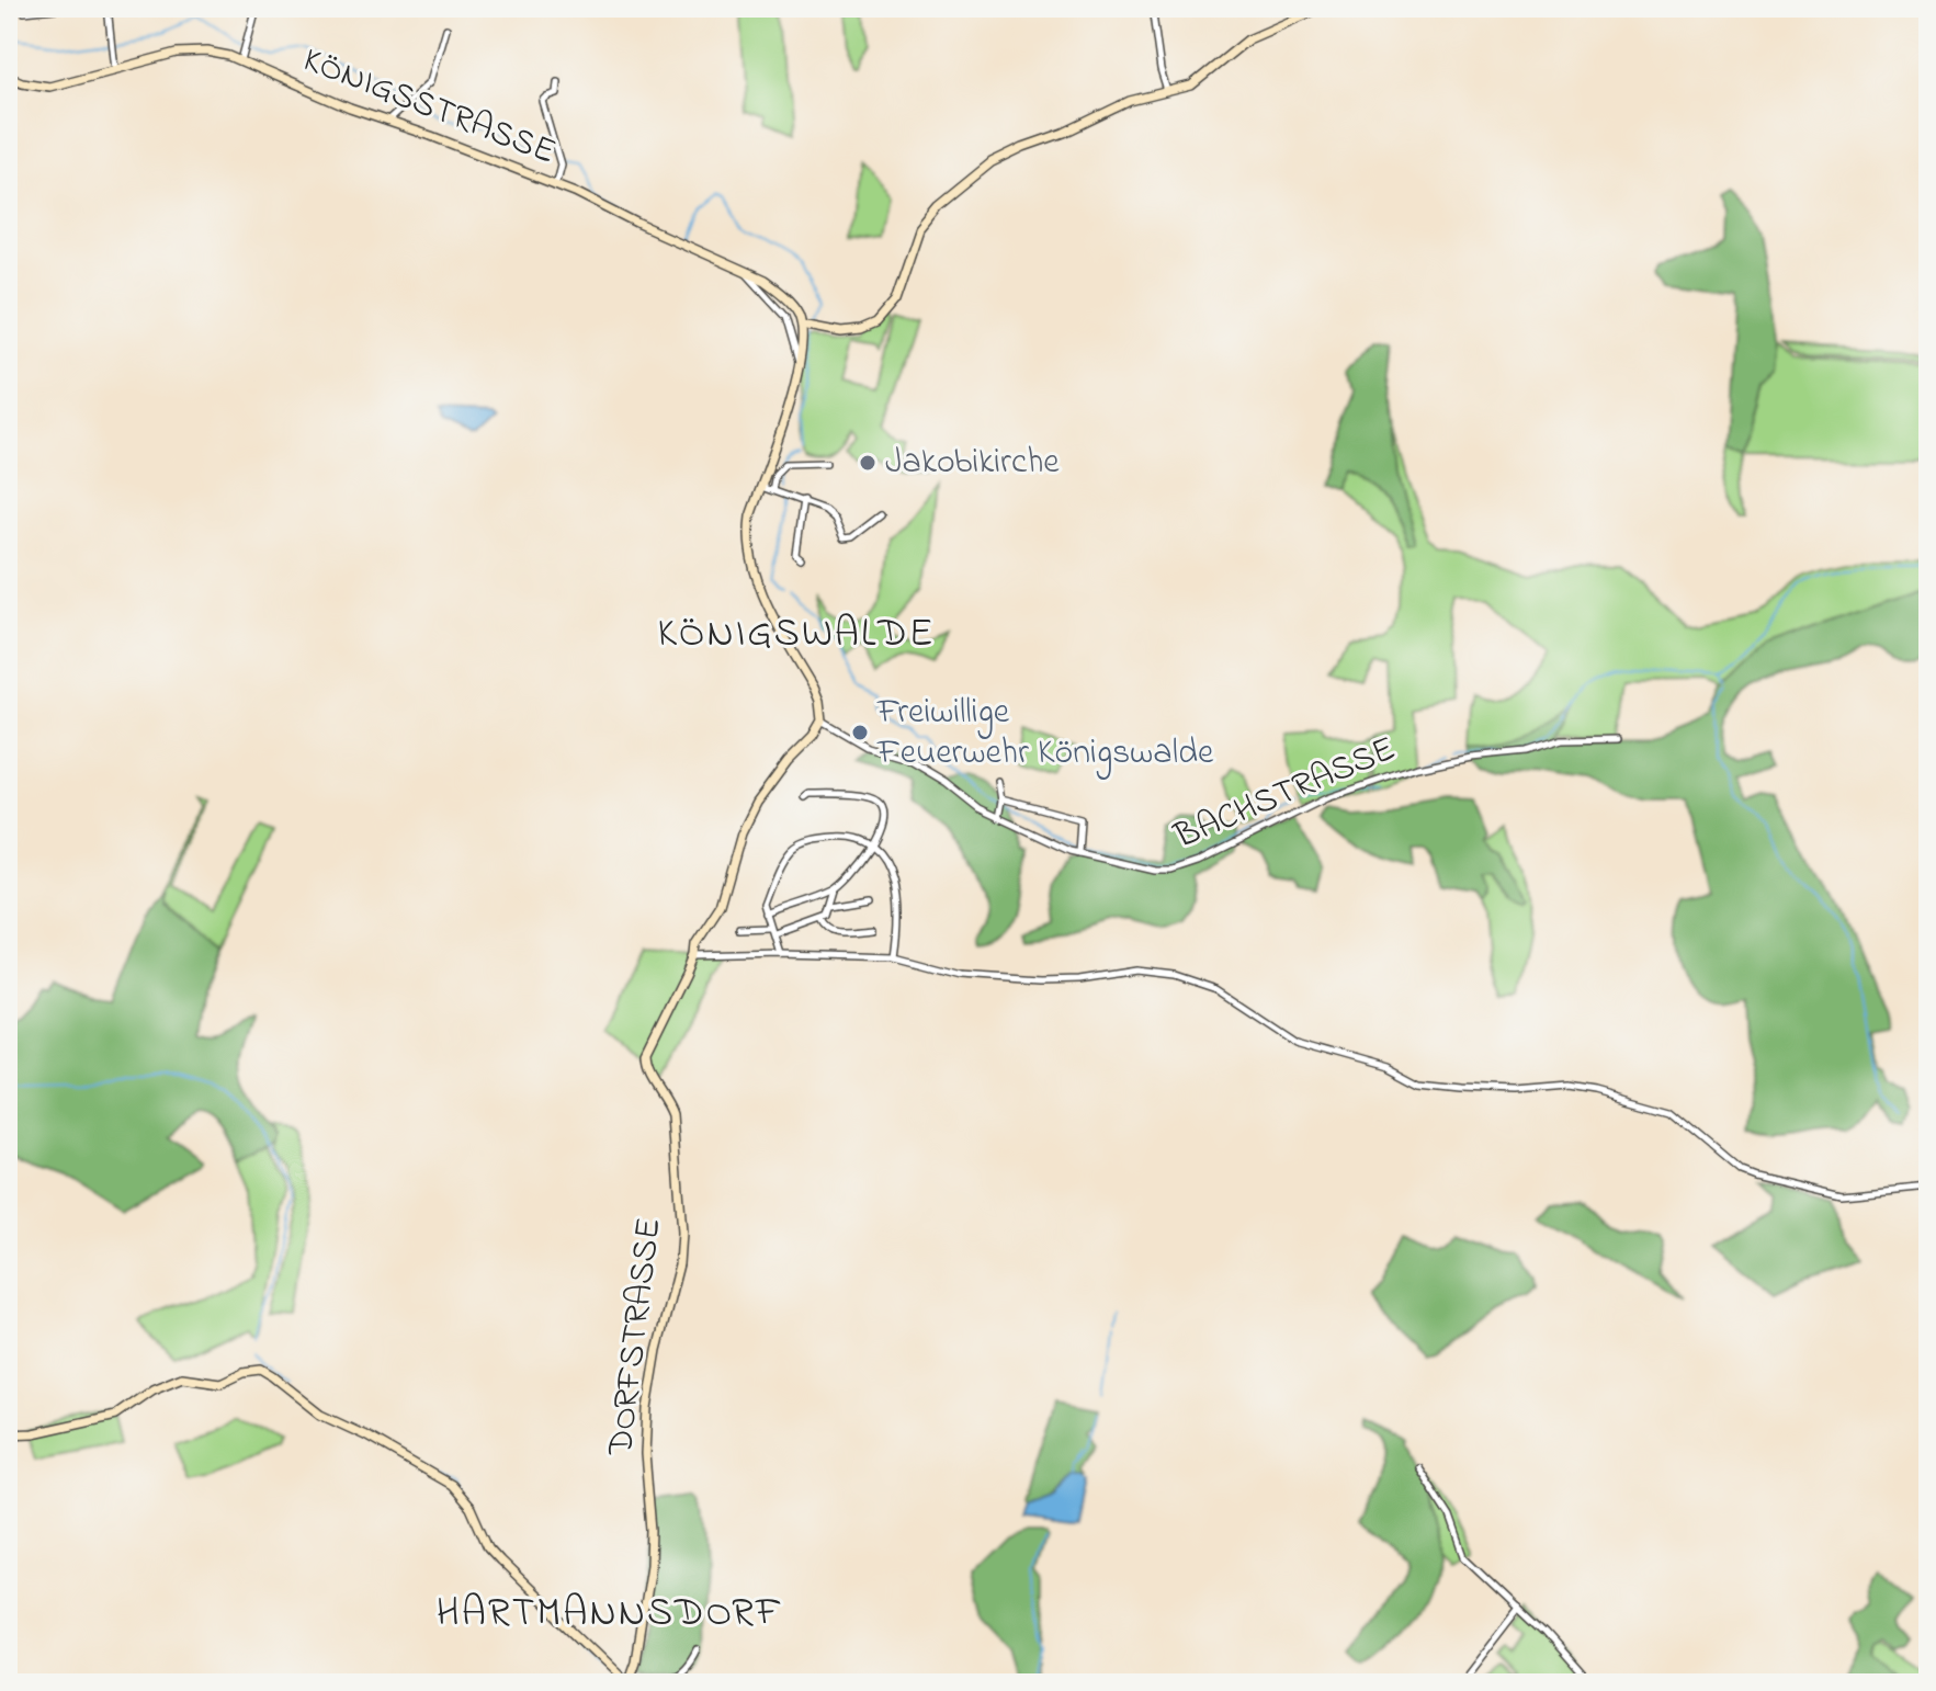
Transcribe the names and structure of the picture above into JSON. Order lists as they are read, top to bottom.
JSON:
{
  "streets": {
    "street": ["KÖNIGSSTRASSE", "BACHSTRASSE", "DORFSTRASSE"]
  },
  "districts": ["KÖNIGSWALDE", "HARTMANNSDORF"],
  "places": ["Jakobikirche", "Freiwillige Feuerwehr Königswalde"]
}
